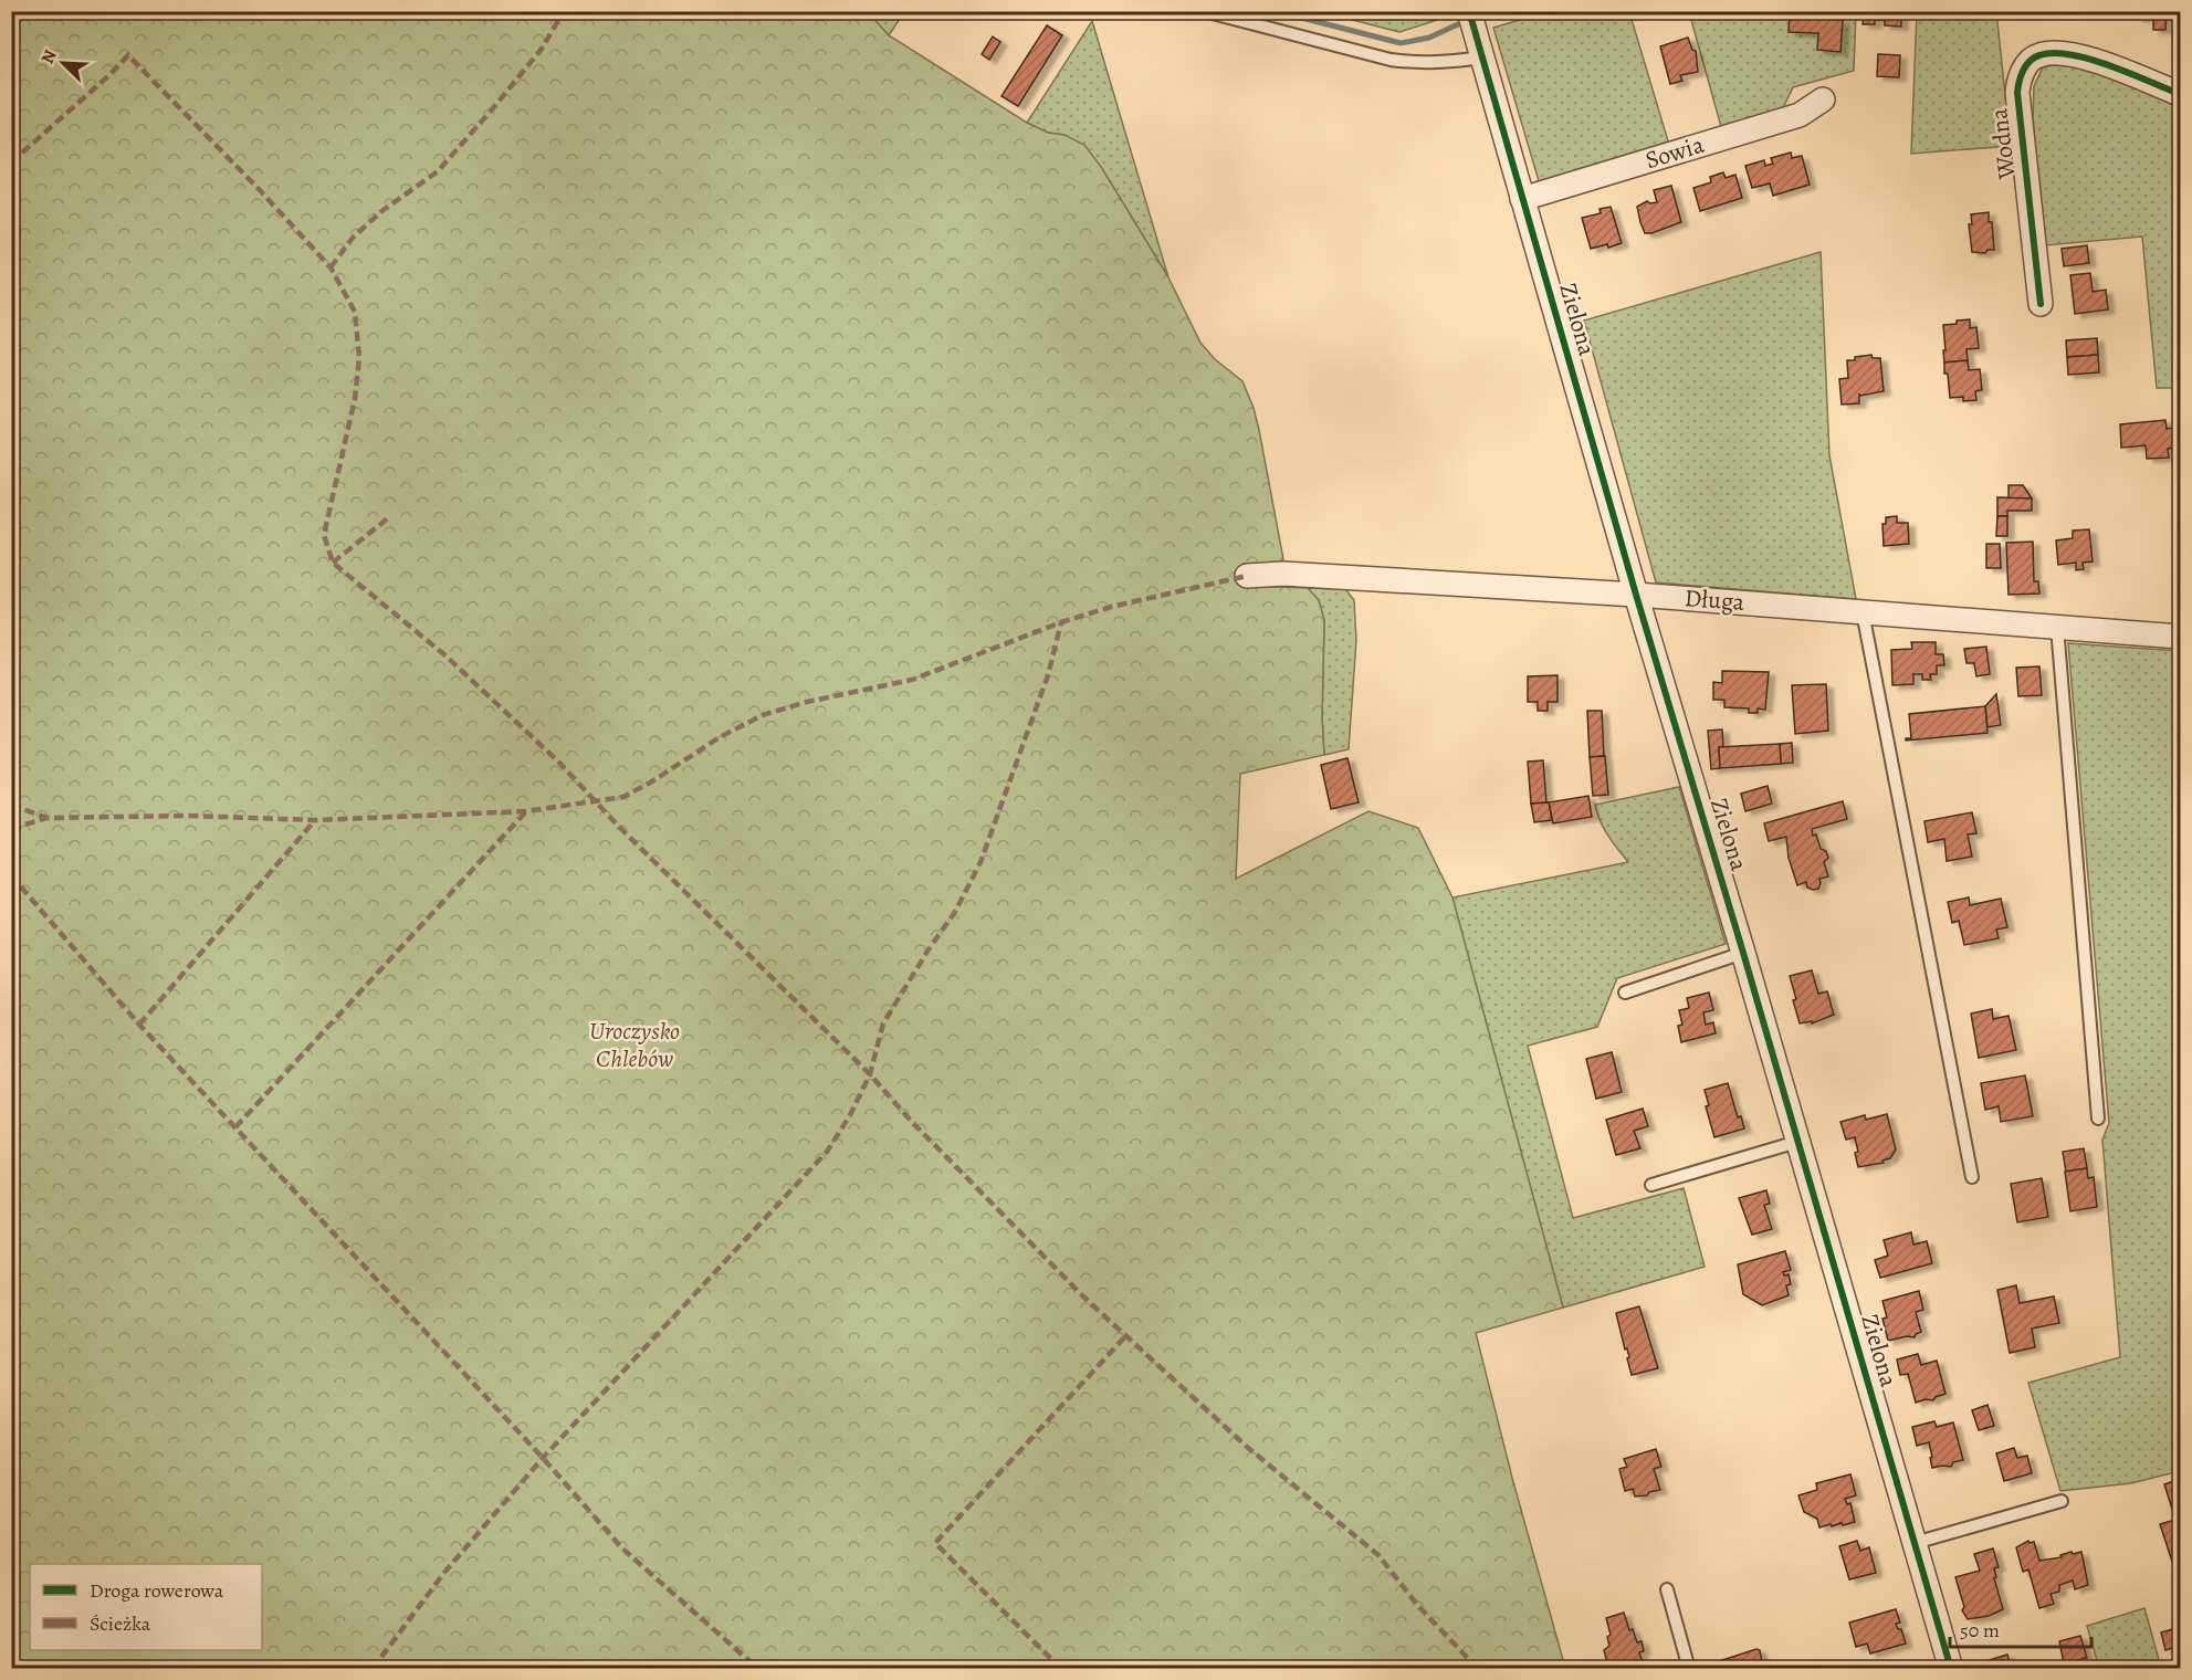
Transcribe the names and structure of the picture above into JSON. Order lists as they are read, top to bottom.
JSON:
{
  "streets": {
    "street": [
      "Wodna",
      "Sowia",
      "Zielona",
      "Długa"
    ]
  },
  "crossings": [
    ["Sowia", "Zielona"],
    ["Zielona", "Długa"]
  ],
  "parks": ["Uroczysko Chlebów"],
  "legend": ["Droga rowerowa", "Ścieżka"],
  "scale_bar": "50 m",
  "north": "top left"
}
